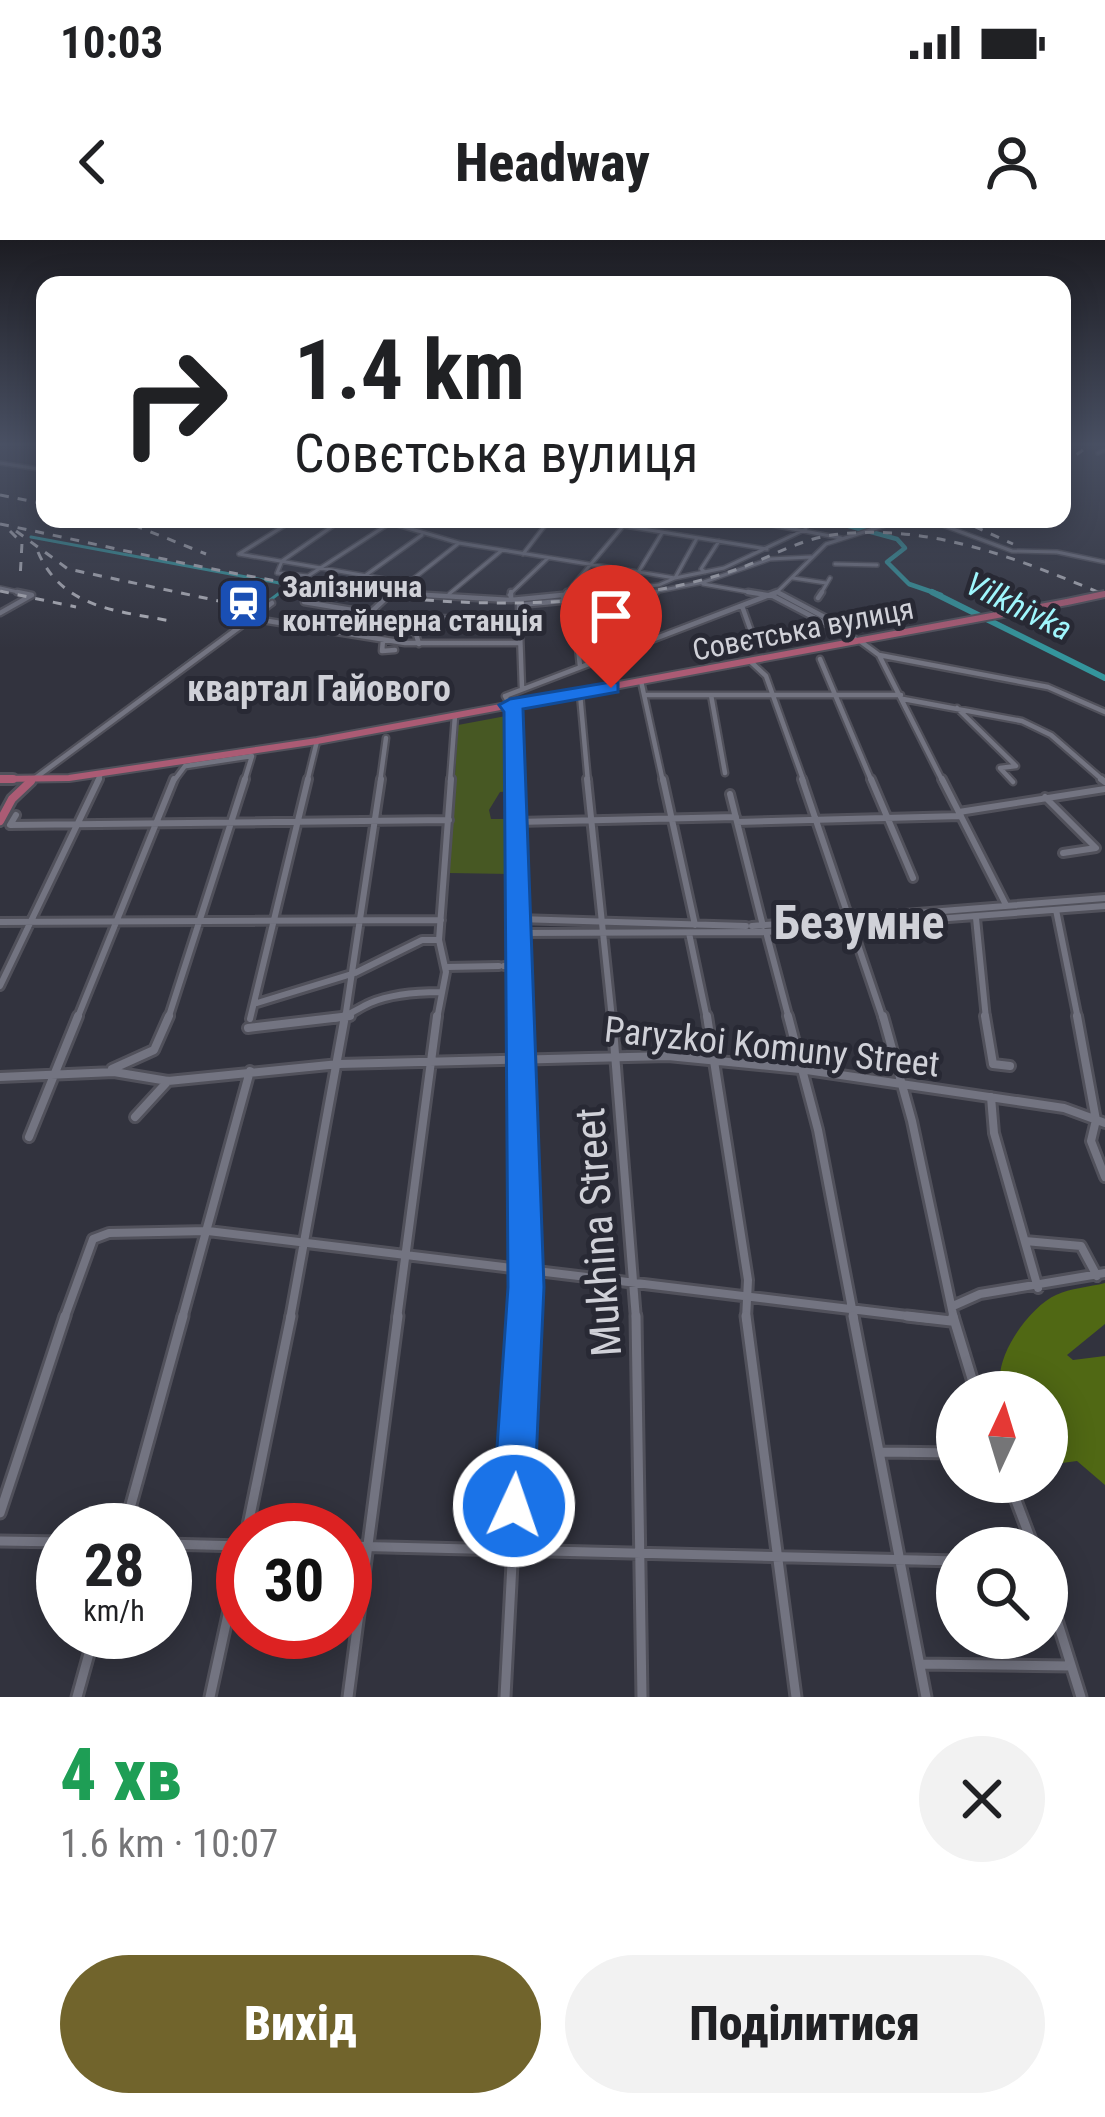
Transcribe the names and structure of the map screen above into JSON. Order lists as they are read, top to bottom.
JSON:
{
  "streets": {
    "main road": ["Совєтська вулиця"],
    "street": ["Paryzkoi Komuny Street", "Mukhina Street"]
  },
  "crossings": [
    ["Совєтська вулиця", "Mukhina Street"],
    ["Paryzkoi Komuny Street", "Mukhina Street"]
  ],
  "districts": ["квартал Гайового", "Безумне"],
  "water": ["Vilkhivka"],
  "places": {
    "station": ["Залізнична контейнерна станція"]
  },
  "north": "top",
  "page": {
    "status": "10:03",
    "header": "Headway",
    "turn": ["1.4 km", "Совєтська вулиця"],
    "speed": "28 km/h",
    "limit": "30",
    "heading": ["4 хв", "1.6 km · 10:07"],
    "buttons": ["Вихід", "Поділитися"]
  }
}
